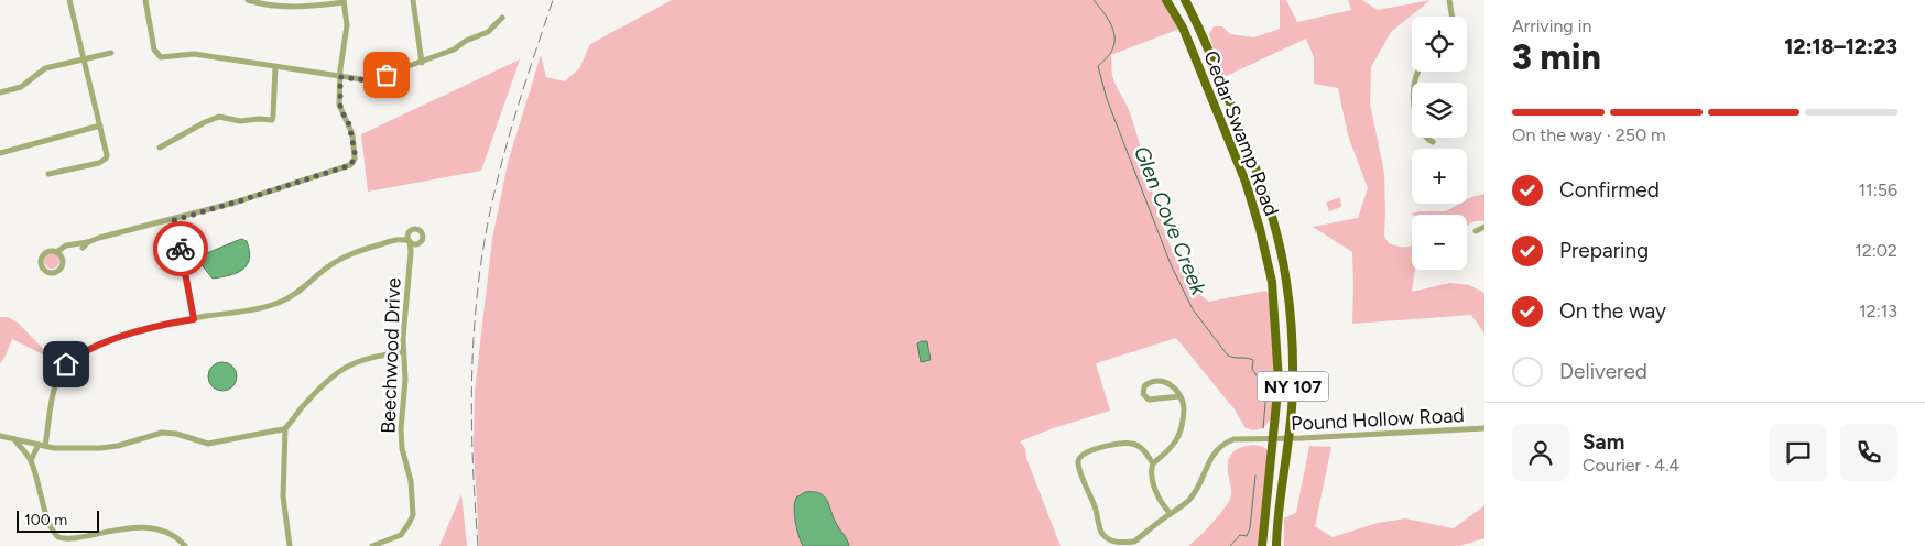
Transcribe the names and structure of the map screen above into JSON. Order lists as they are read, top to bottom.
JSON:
{
  "streets": {
    "main road": ["Cedar Swamp Road", "NY 107"],
    "street": ["Beechwood Drive", "Pound Hollow Road"]
  },
  "crossings": [
    ["Cedar Swamp Road", "Pound Hollow Road"]
  ],
  "water": ["Glen Cove Creek"],
  "scale_bar": "100 m",
  "page": {
    "heading": ["3 min", "Arriving in", "12:18–12:23"],
    "panel": ["Sam", "Courier · 4.4"],
    "map_buttons": ["+", "−"],
    "bar": "On the way · 250 m",
    "list": [
      ["Confirmed", "11:56"],
      ["Preparing", "12:02"],
      ["On the way", "12:13"],
      "Delivered"
    ],
    "scale": "100 m"
  }
}
